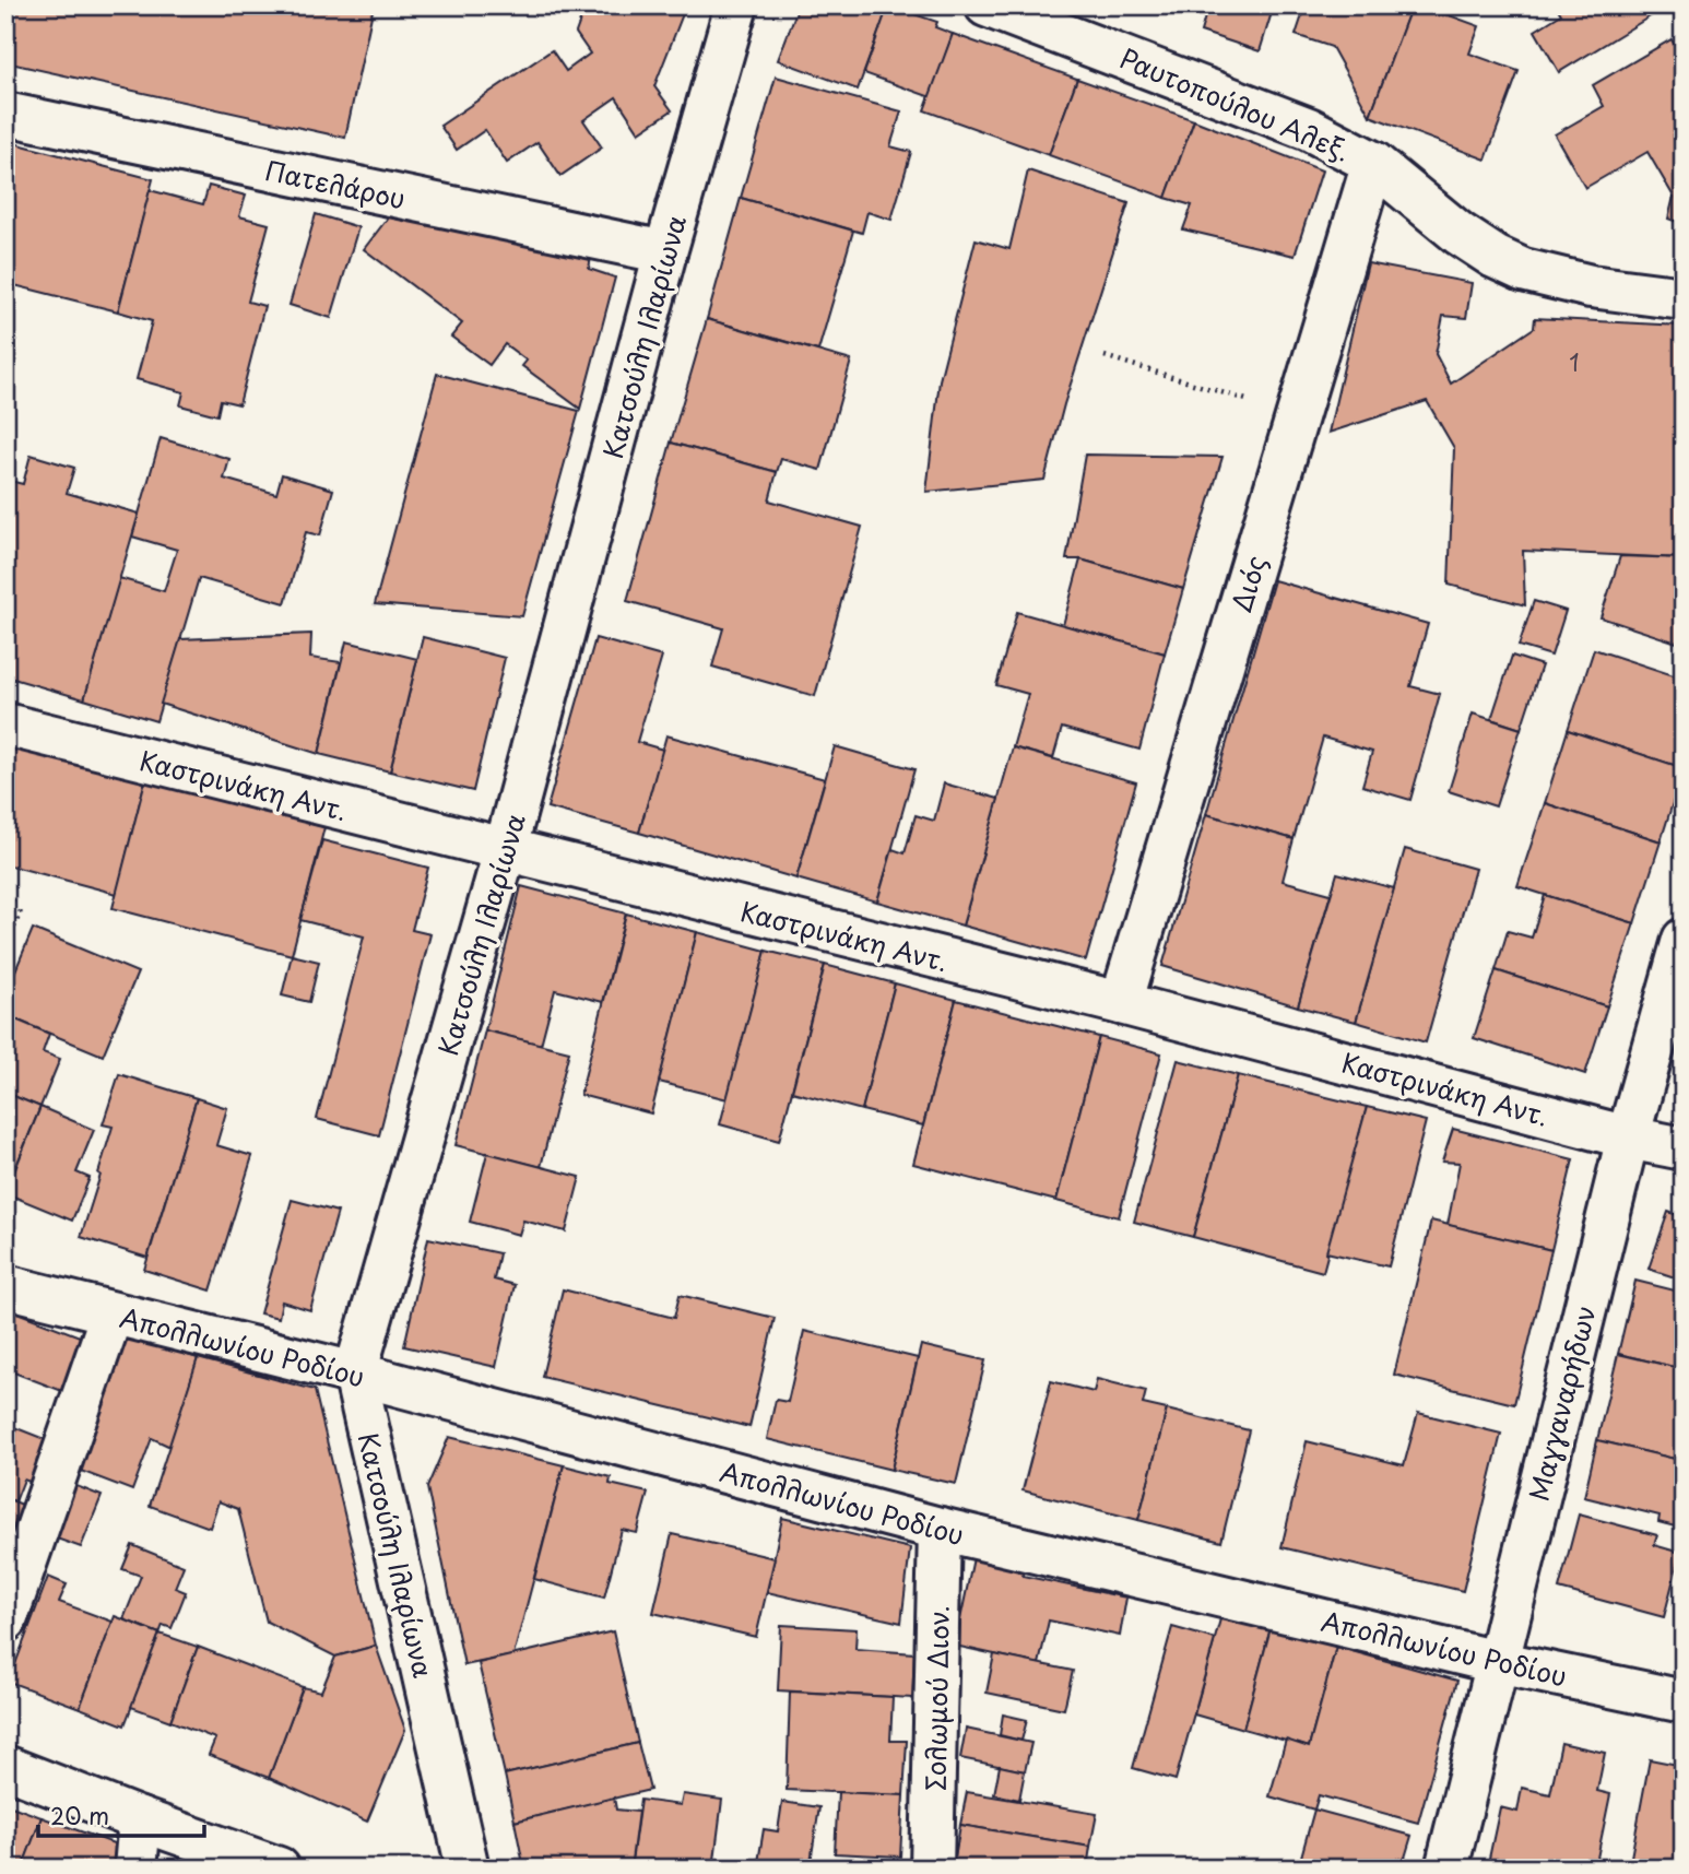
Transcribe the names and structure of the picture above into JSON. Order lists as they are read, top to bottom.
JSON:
{
  "streets": {
    "street": [
      "Ραυτοπούλου Αλεξ.",
      "Πατελάρου",
      "Κατσούλη Ιλαρίωνα",
      "Διός",
      "Καστρινάκη Αντ.",
      "Απολλωνίου Ροδίου",
      "Μαγγαναρήδων",
      "Σολωμού Διον."
    ]
  },
  "crossings": [
    ["Ραυτοπούλου Αλεξ.", "Διός"],
    ["Πατελάρου", "Κατσούλη Ιλαρίωνα"],
    ["Κατσούλη Ιλαρίωνα", "Καστρινάκη Αντ."],
    ["Κατσούλη Ιλαρίωνα", "Απολλωνίου Ροδίου"],
    ["Διός", "Καστρινάκη Αντ."],
    ["Καστρινάκη Αντ.", "Μαγγαναρήδων"],
    ["Απολλωνίου Ροδίου", "Μαγγαναρήδων"],
    ["Απολλωνίου Ροδίου", "Σολωμού Διον."]
  ],
  "house_numbers": ["1"],
  "scale_bar": "20 m"
}
